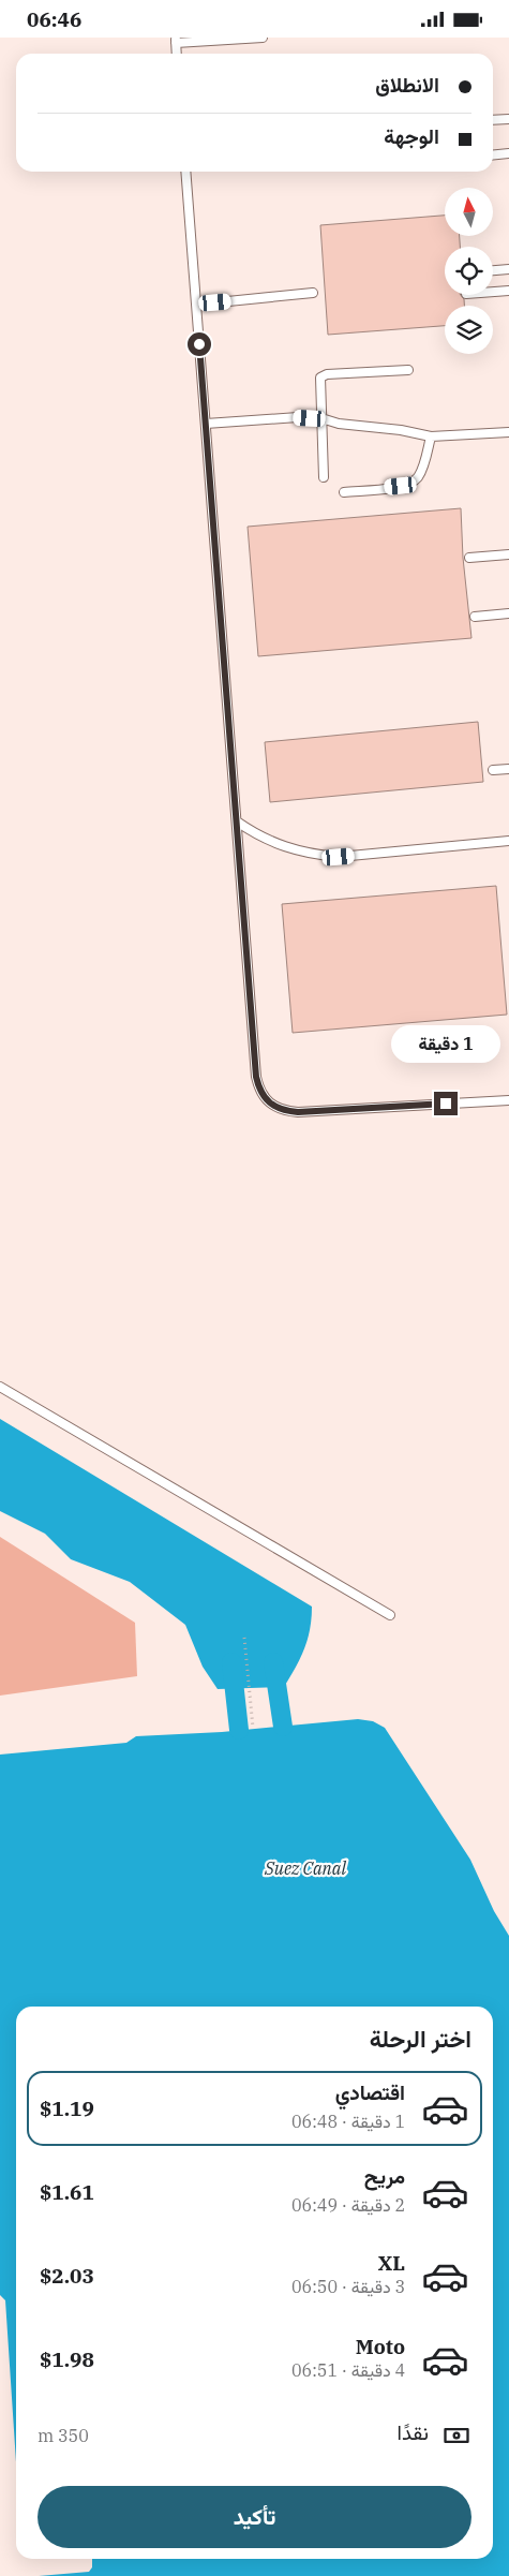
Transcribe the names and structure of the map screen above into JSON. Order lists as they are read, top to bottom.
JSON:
{
  "water": ["Suez Canal"],
  "north": "top",
  "page": {
    "status": "06:46",
    "banner": ["الانطلاق", "الوجهة"],
    "bubble": "1 دقيقة",
    "heading": "اختر الرحلة",
    "list": [
      {
        "name": "اقتصادي",
        "note": "1 دقيقة · 06:48",
        "value": "$1.19"
      },
      {
        "name": "مريح",
        "note": "2 دقيقة · 06:49",
        "value": "$1.61"
      },
      {
        "name": "XL",
        "note": "3 دقيقة · 06:50",
        "value": "$2.03"
      },
      {
        "name": "Moto",
        "note": "4 دقيقة · 06:51",
        "value": "$1.98"
      }
    ],
    "pay": ["نقدًا", "350 m"],
    "buttons": "تأكيد"
  }
}
